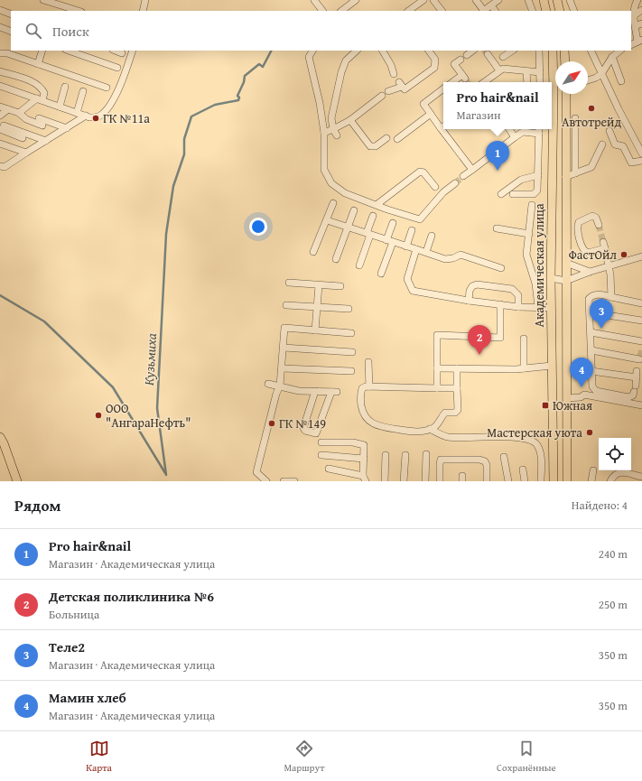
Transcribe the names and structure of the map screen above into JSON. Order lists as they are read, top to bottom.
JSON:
{
  "streets": {
    "main road": ["Академическая улица"]
  },
  "water": ["Кузьмиха"],
  "places": {
    "other": [
      "Автотрейд",
      "ГК №11а",
      "ФастОйл",
      "ООО \"АнгараНефть\"",
      "ГК №149",
      "Мастерская уюта"
    ],
    "transit": ["Южная"]
  },
  "north": "top right",
  "page": {
    "search": "Поиск",
    "popup": ["Pro hair&nail", "Магазин"],
    "pins": [
      "1",
      "3",
      "2",
      "4"
    ],
    "heading": ["Рядом", "Найдено: 4"],
    "list": [
      {
        "mark": "1",
        "name": "Pro hair&nail",
        "note": "Магазин · Академическая улица",
        "value": "240 m"
      },
      {
        "mark": "2",
        "name": "Детская поликлиника №6",
        "note": "Больница",
        "value": "250 m"
      },
      {
        "mark": "3",
        "name": "Теле2",
        "note": "Магазин · Академическая улица",
        "value": "350 m"
      },
      {
        "mark": "4",
        "name": "Мамин хлеб",
        "note": "Магазин · Академическая улица",
        "value": "350 m"
      }
    ],
    "nav": ["Карта", "Маршрут", "Сохранённые"]
  }
}
